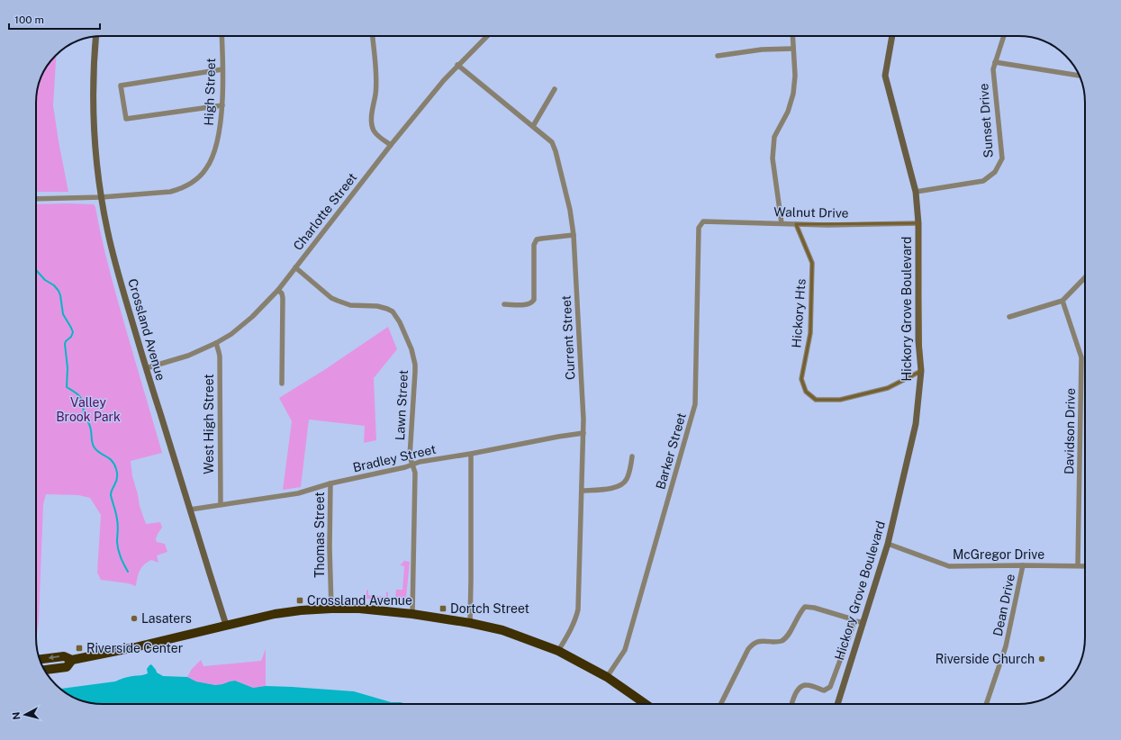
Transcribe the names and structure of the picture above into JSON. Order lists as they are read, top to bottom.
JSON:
{
  "streets": {
    "street": [
      "High Street",
      "Sunset Drive",
      "Charlotte Street",
      "Walnut Drive",
      "Hickory Grove Boulevard",
      "Hickory Hts",
      "Crossland Avenue",
      "Current Street",
      "Lawn Street",
      "West High Street",
      "Davidson Drive",
      "Barker Street",
      "Bradley Street",
      "Thomas Street",
      "McGregor Drive",
      "Dean Drive"
    ]
  },
  "crossings": [
    ["High Street", "Crossland Avenue"],
    ["Sunset Drive", "Hickory Grove Boulevard"],
    ["Charlotte Street", "Crossland Avenue"],
    ["Charlotte Street", "Current Street"],
    ["Charlotte Street", "Lawn Street"],
    ["Charlotte Street", "West High Street"],
    ["Walnut Drive", "Hickory Grove Boulevard"],
    ["Walnut Drive", "Hickory Hts"],
    ["Walnut Drive", "Barker Street"],
    ["Hickory Grove Boulevard", "Hickory Hts"],
    ["Hickory Grove Boulevard", "McGregor Drive"],
    ["Crossland Avenue", "Bradley Street"],
    ["Current Street", "Bradley Street"],
    ["Lawn Street", "Bradley Street"],
    ["West High Street", "Bradley Street"],
    ["Davidson Drive", "McGregor Drive"],
    ["Bradley Street", "Thomas Street"],
    ["McGregor Drive", "Dean Drive"]
  ],
  "parks": ["Valley Brook Park"],
  "places": {
    "transit": ["Crossland Avenue", "Dortch Street", "Riverside Center"],
    "other": ["Lasaters", "Riverside Church"]
  },
  "scale_bar": "100 m",
  "north": "left"
}
